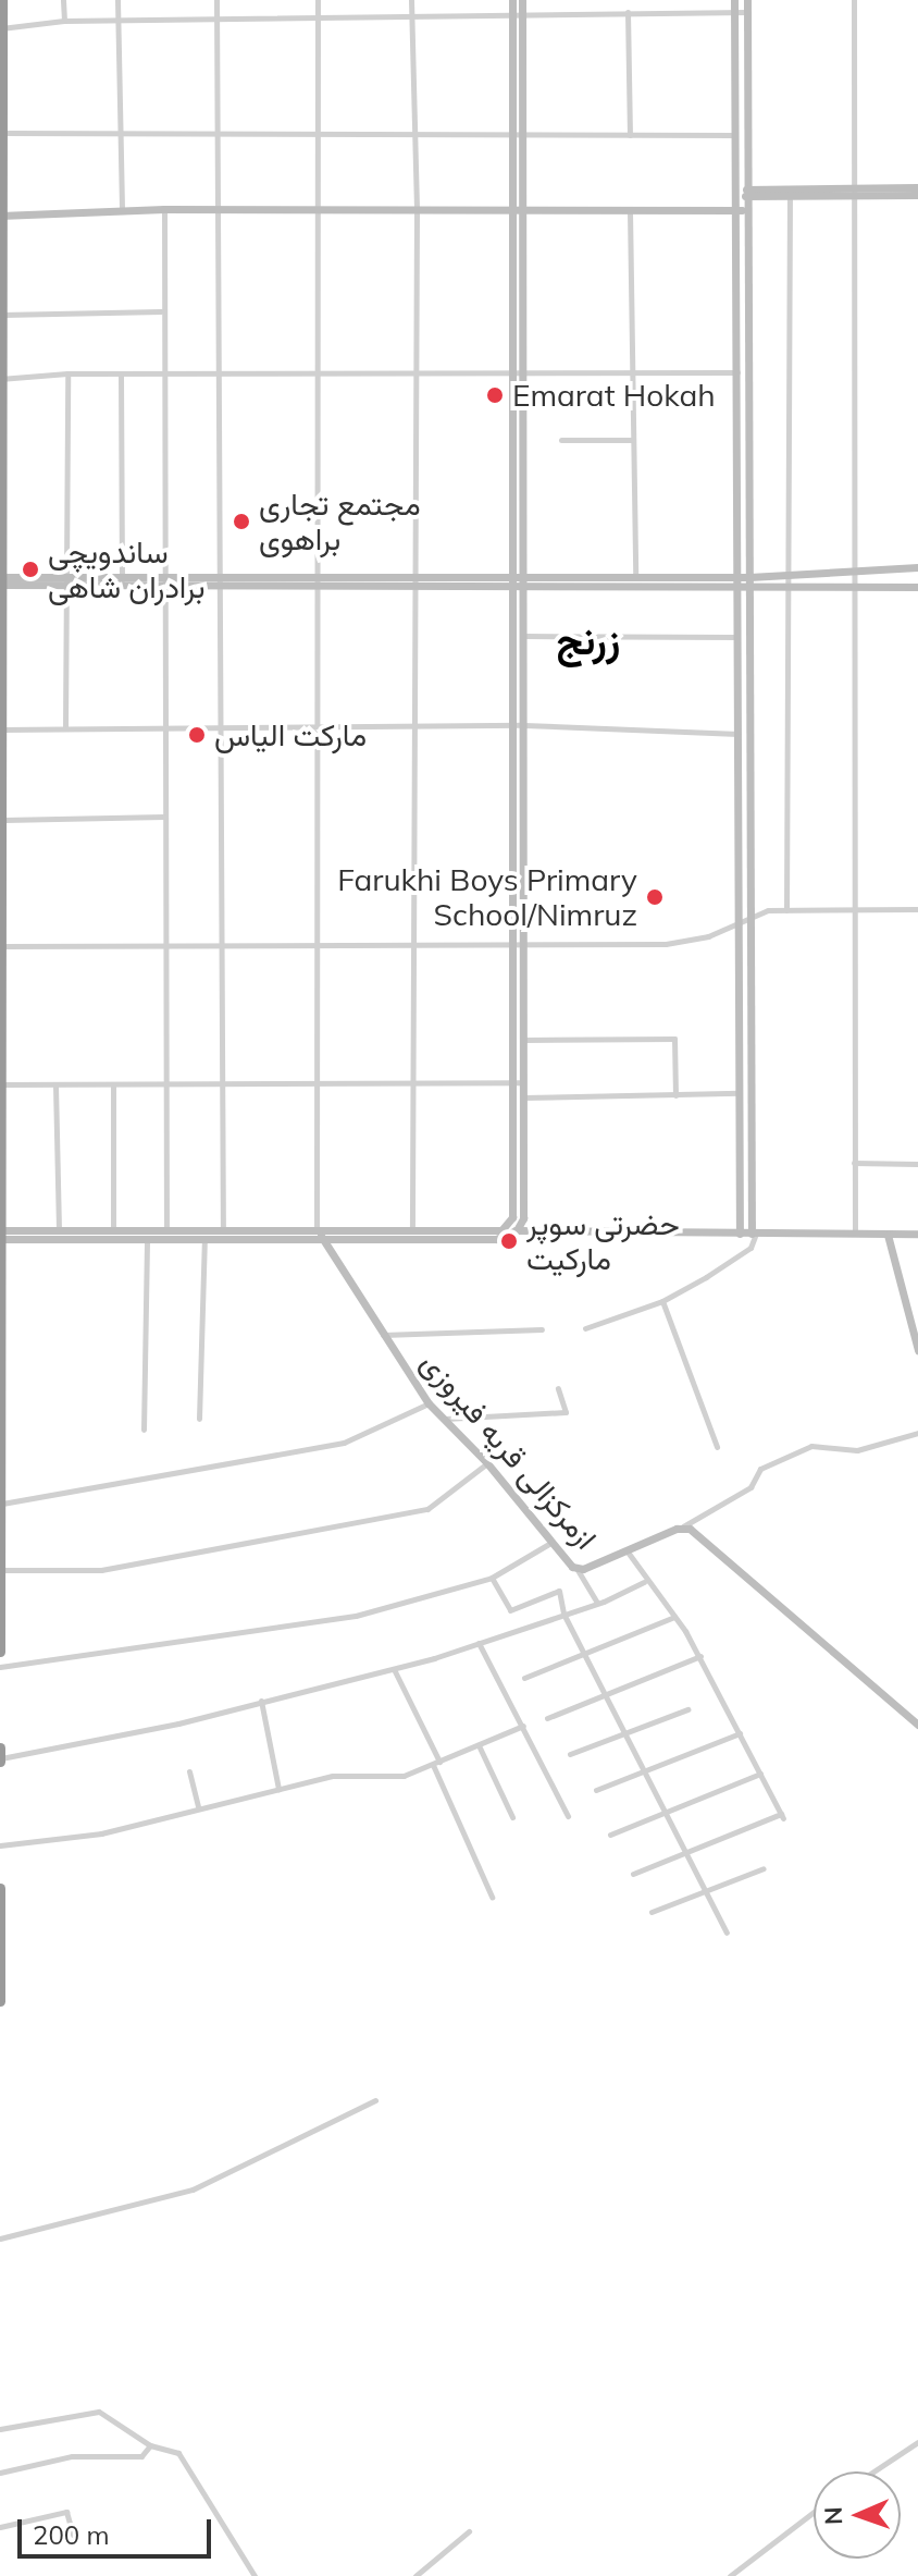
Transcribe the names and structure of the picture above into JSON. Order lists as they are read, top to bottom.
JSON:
{
  "streets": {
    "street": ["ازمرکزالی قریه فیروزی"]
  },
  "districts": ["زرنج"],
  "places": [
    "Emarat Hokah",
    "مجتمع تجاری براهوی",
    "ساندویچی برادران شاهی",
    "مارکت الیاس",
    "Farukhi Boys Primary School/Nimruz",
    "حضرتی سوپر مارکیت"
  ],
  "scale_bar": "200 m",
  "north": "left"
}
